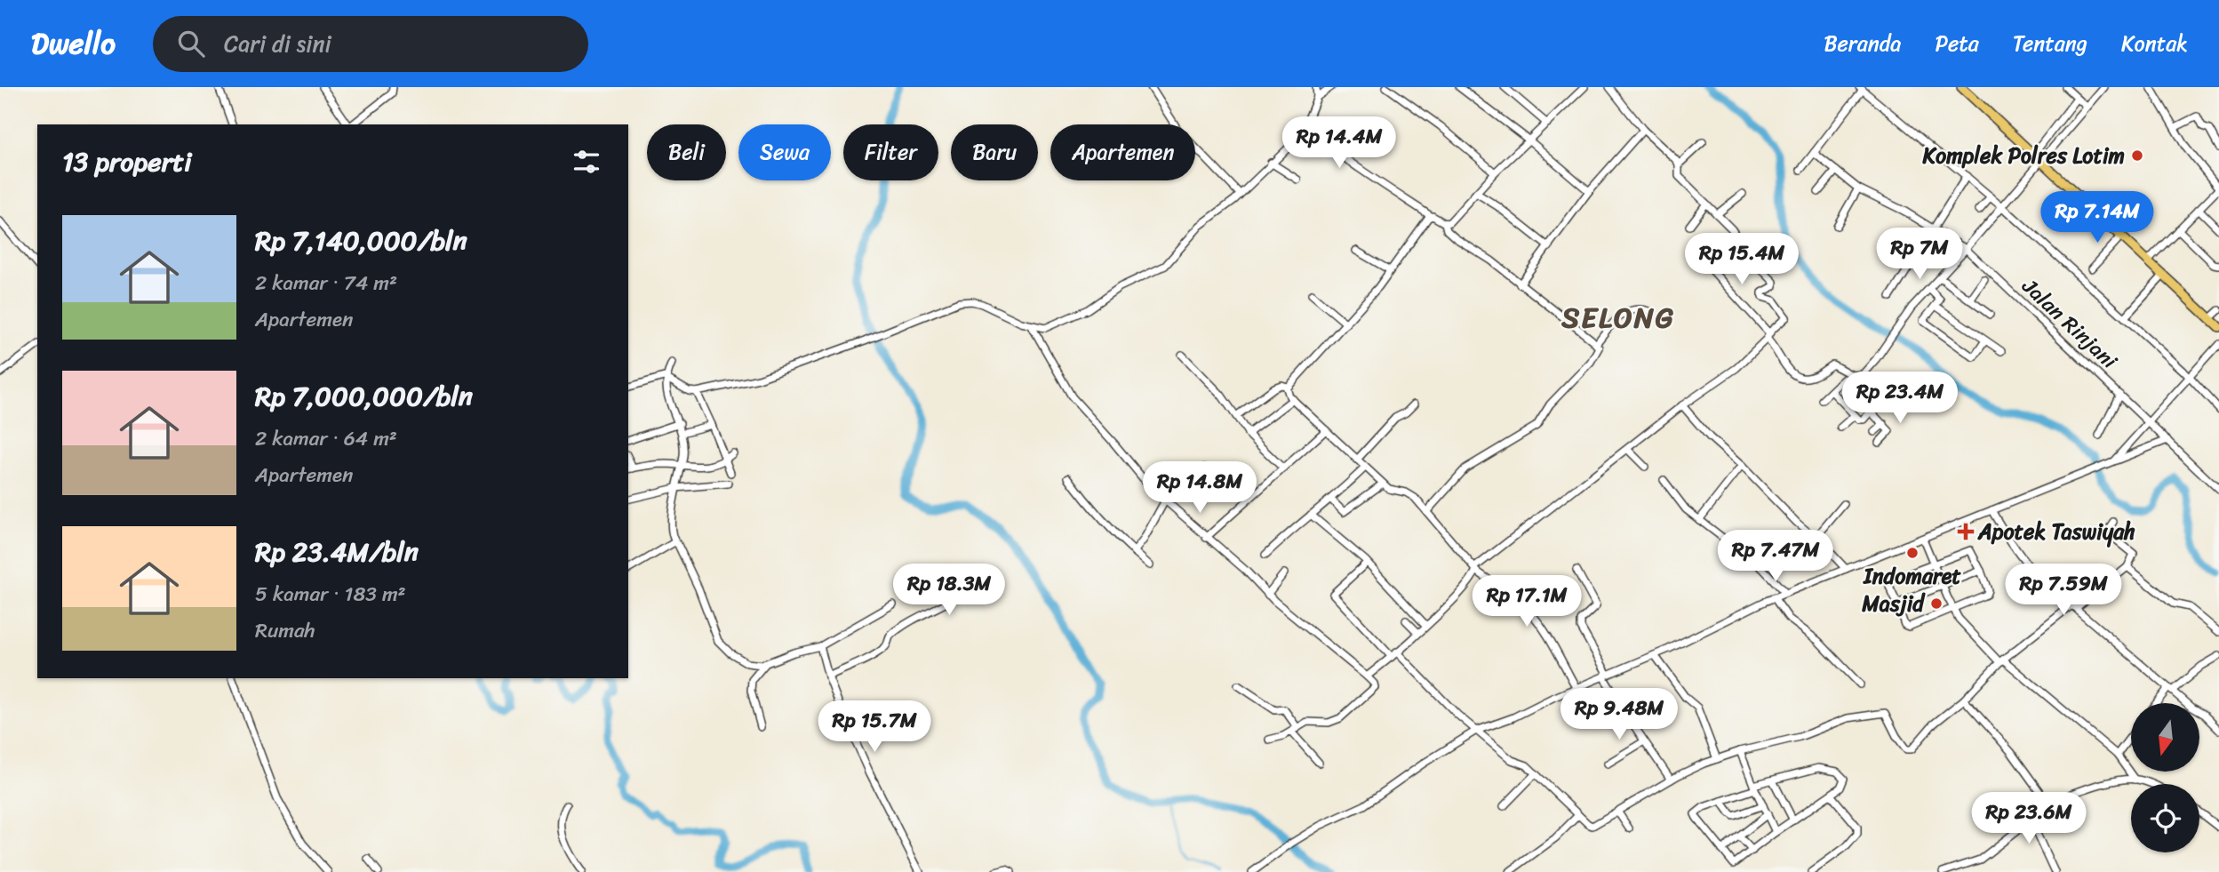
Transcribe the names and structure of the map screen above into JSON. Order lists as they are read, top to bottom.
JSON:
{
  "streets": {
    "street": ["Jalan Rinjani"]
  },
  "districts": ["SELONG"],
  "places": {
    "other": ["Komplek Polres Lotim", "Indomaret", "Masjid"],
    "health": ["Apotek Taswiyah"]
  },
  "north": "bottom",
  "page": {
    "header": "Dwello",
    "search": "Cari di sini",
    "nav": [
      "Beranda",
      "Peta",
      "Tentang",
      "Kontak"
    ],
    "price": [
      "Rp 14.4M",
      "Rp 7.14M",
      "Rp 7M",
      "Rp 15.4M",
      "Rp 23.4M",
      "Rp 14.8M",
      "Rp 7.47M",
      "Rp 18.3M",
      "Rp 7.59M",
      "Rp 17.1M",
      "Rp 9.48M",
      "Rp 15.7M",
      "Rp 23.6M"
    ],
    "chip": [
      "Beli",
      "Sewa",
      "Filter",
      "Baru",
      "Apartemen"
    ],
    "heading": "13 properti",
    "list": [
      {
        "name": "Rp 7,140,000/bln",
        "note": "2 kamar · 74 m² · Apartemen"
      },
      {
        "name": "Rp 7,000,000/bln",
        "note": "2 kamar · 64 m² · Apartemen"
      },
      {
        "name": "Rp 23.4M/bln",
        "note": "5 kamar · 183 m² · Rumah"
      }
    ]
  }
}
